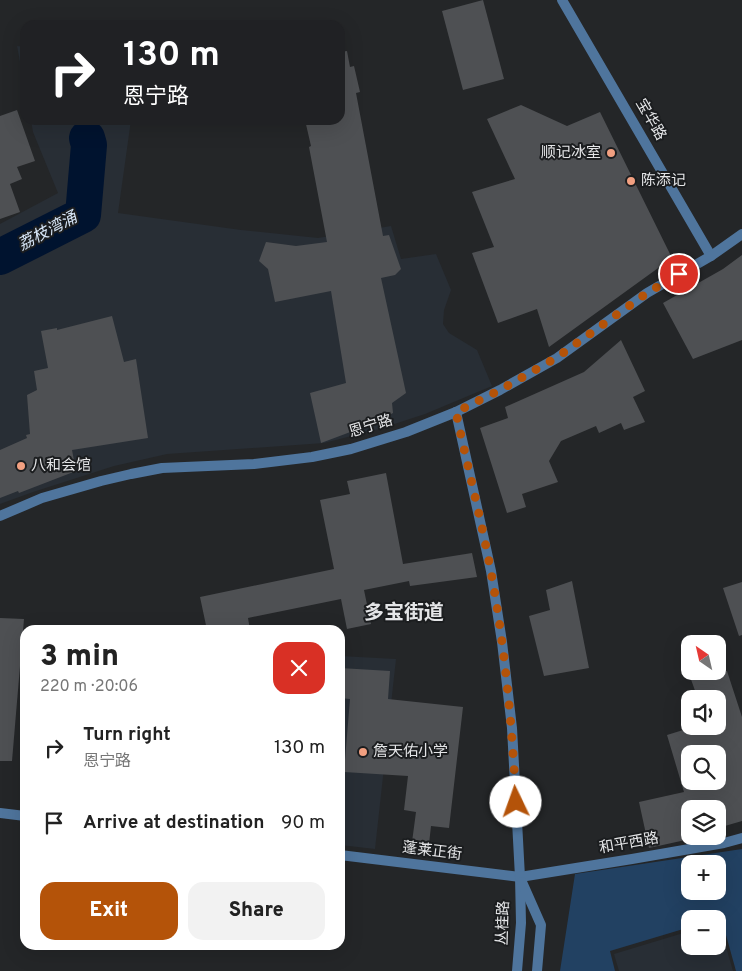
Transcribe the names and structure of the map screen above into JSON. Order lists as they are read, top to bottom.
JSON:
{
  "streets": {
    "street": [
      "宝华路",
      "恩宁路",
      "和平西路",
      "蓬莱正街",
      "丛桂路"
    ]
  },
  "crossings": [
    ["宝华路", "恩宁路"],
    ["恩宁路", "丛桂路"],
    ["和平西路", "蓬莱正街"],
    ["和平西路", "丛桂路"],
    ["蓬莱正街", "丛桂路"]
  ],
  "districts": ["多宝街道"],
  "water": ["荔枝湾涌"],
  "places": [
    "顺记冰室",
    "陈添记",
    "八和会馆",
    "詹天佑小学"
  ],
  "north": "top left",
  "page": {
    "turn": ["130 m", "恩宁路"],
    "heading": ["3 min", "220 m · 20:06"],
    "map_buttons": ["+", "−"],
    "list": [
      {
        "name": "Turn right",
        "note": "恩宁路",
        "value": "130 m"
      },
      {
        "name": "Arrive at destination",
        "value": "90 m"
      }
    ],
    "buttons": ["Exit", "Share"]
  }
}
